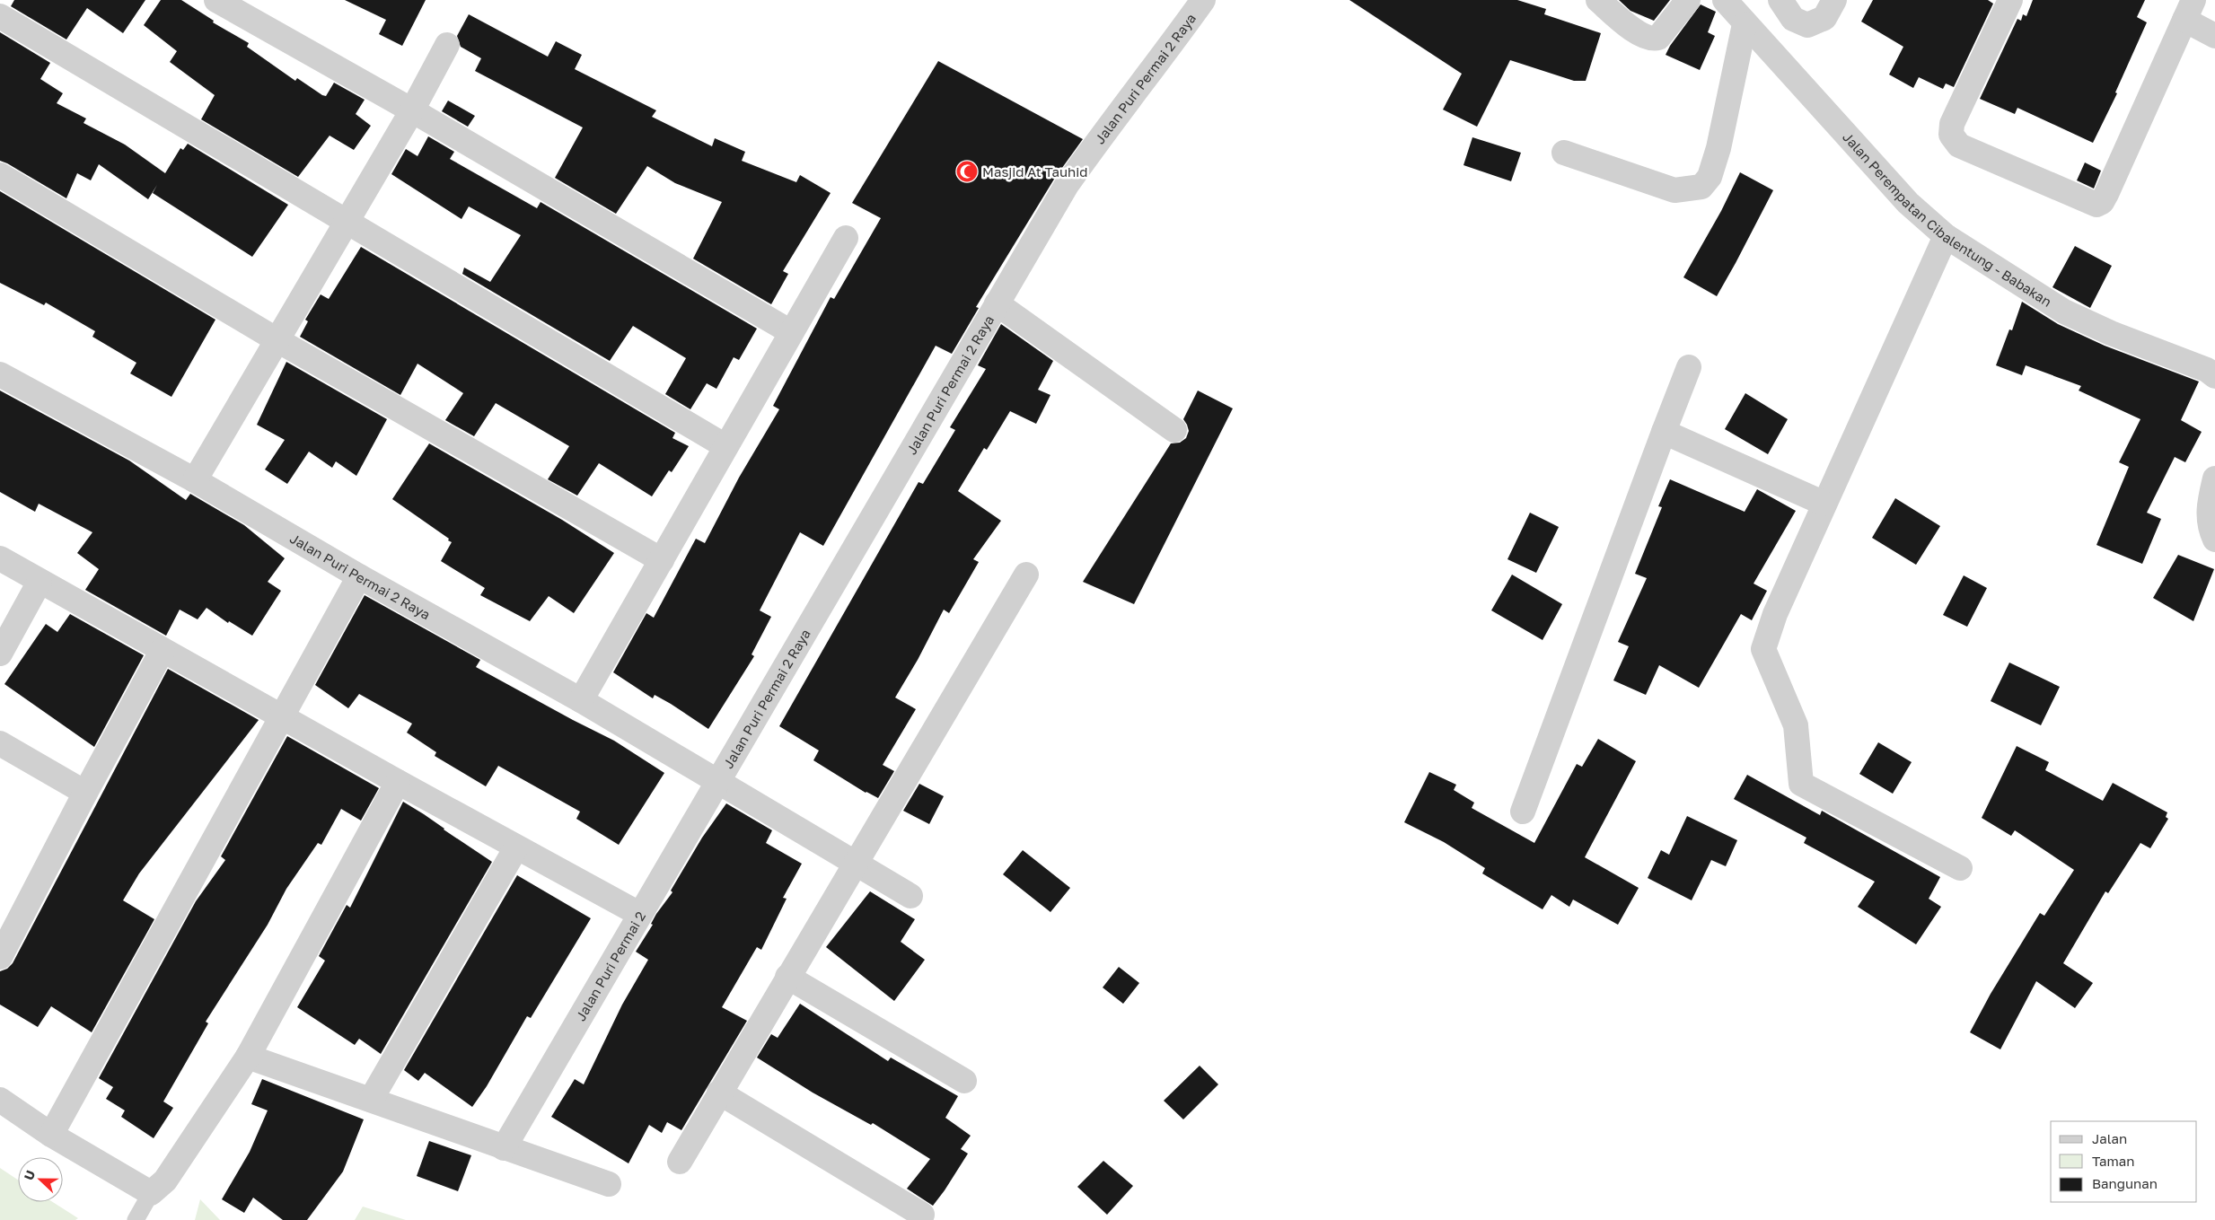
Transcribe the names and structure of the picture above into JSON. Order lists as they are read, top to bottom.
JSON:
{
  "streets": {
    "street": ["Jalan Puri Permai 2 Raya", "Jalan Perempatan Cibalentung - Babakan", "Jalan Puri Permai 2"]
  },
  "crossings": [
    ["Jalan Puri Permai 2 Raya", "Jalan Puri Permai 2"]
  ],
  "places": {
    "mosque": ["Masjid At Tauhid"]
  },
  "legend": ["Jalan", "Taman", "Bangunan"],
  "north": "left"
}
